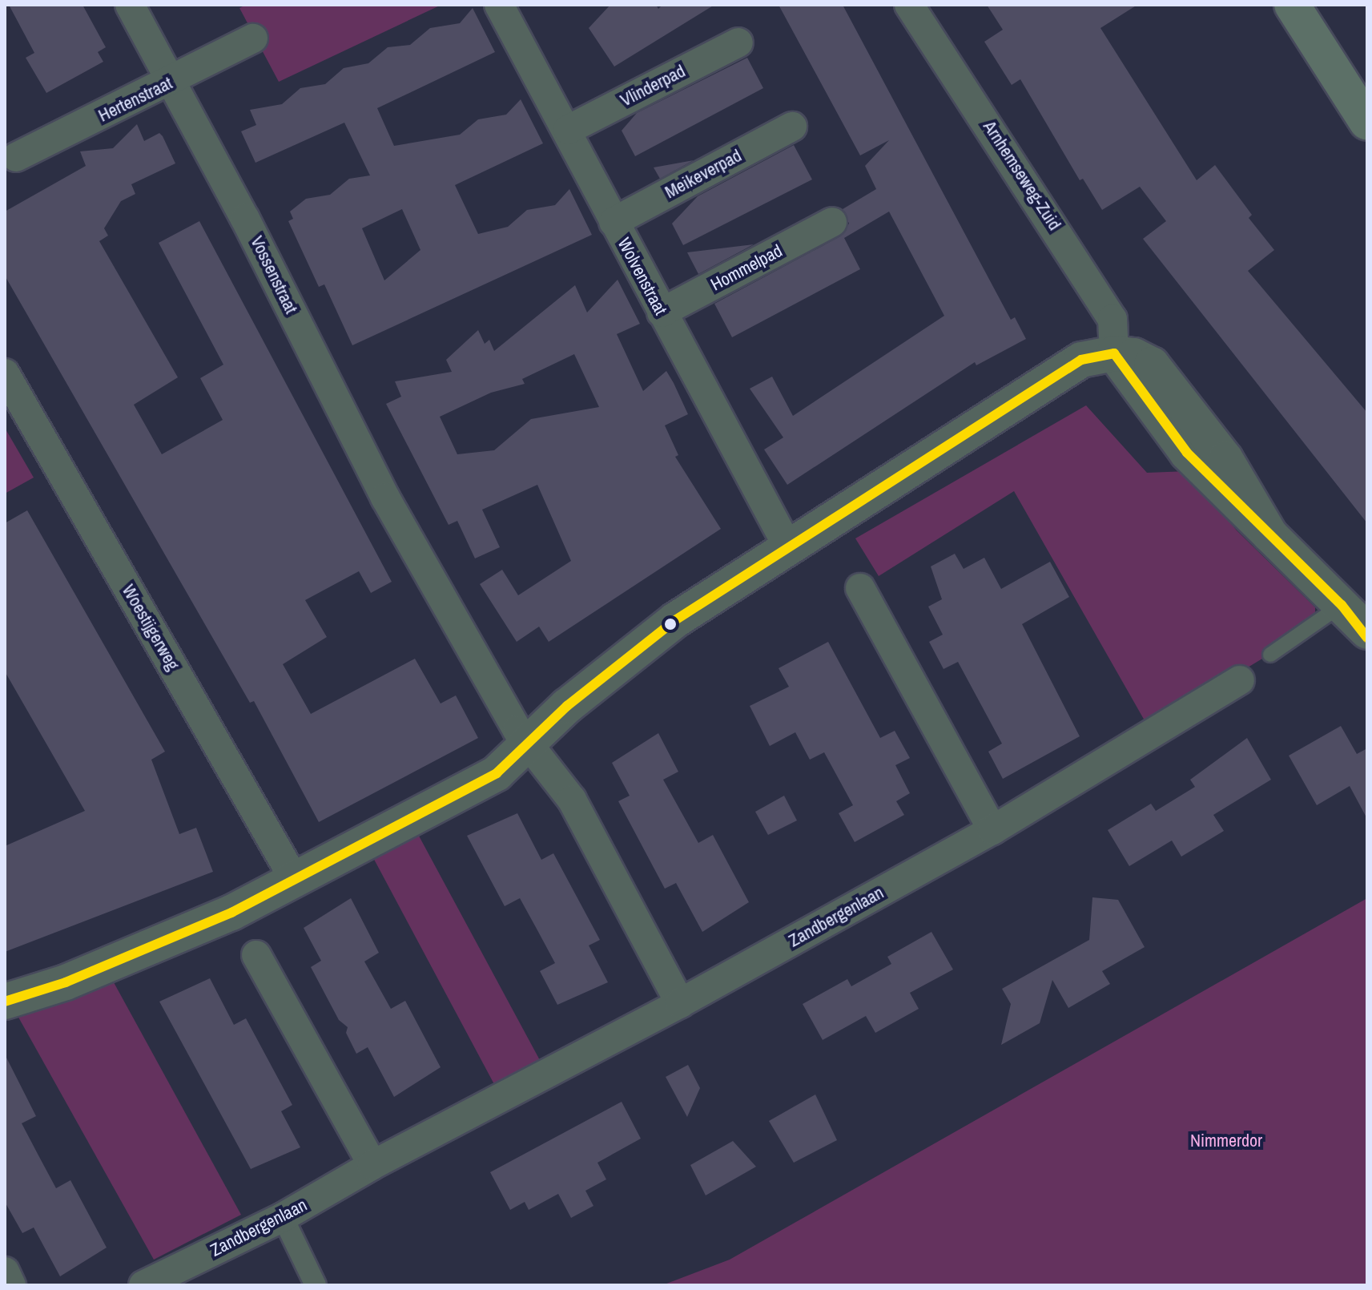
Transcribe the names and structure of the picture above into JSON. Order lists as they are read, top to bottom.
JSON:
{
  "streets": {
    "street": [
      "Vlinderpad",
      "Hertenstraat",
      "Meikeverpad",
      "Arnhemseweg-Zuid",
      "Hommelpad",
      "Vossenstraat",
      "Wolvenstraat",
      "Woestijgerweg",
      "Zandbergenlaan"
    ]
  },
  "crossings": [
    ["Vlinderpad", "Wolvenstraat"],
    ["Hertenstraat", "Vossenstraat"],
    ["Meikeverpad", "Wolvenstraat"],
    ["Hommelpad", "Wolvenstraat"]
  ],
  "parks": ["Nimmerdor"]
}
